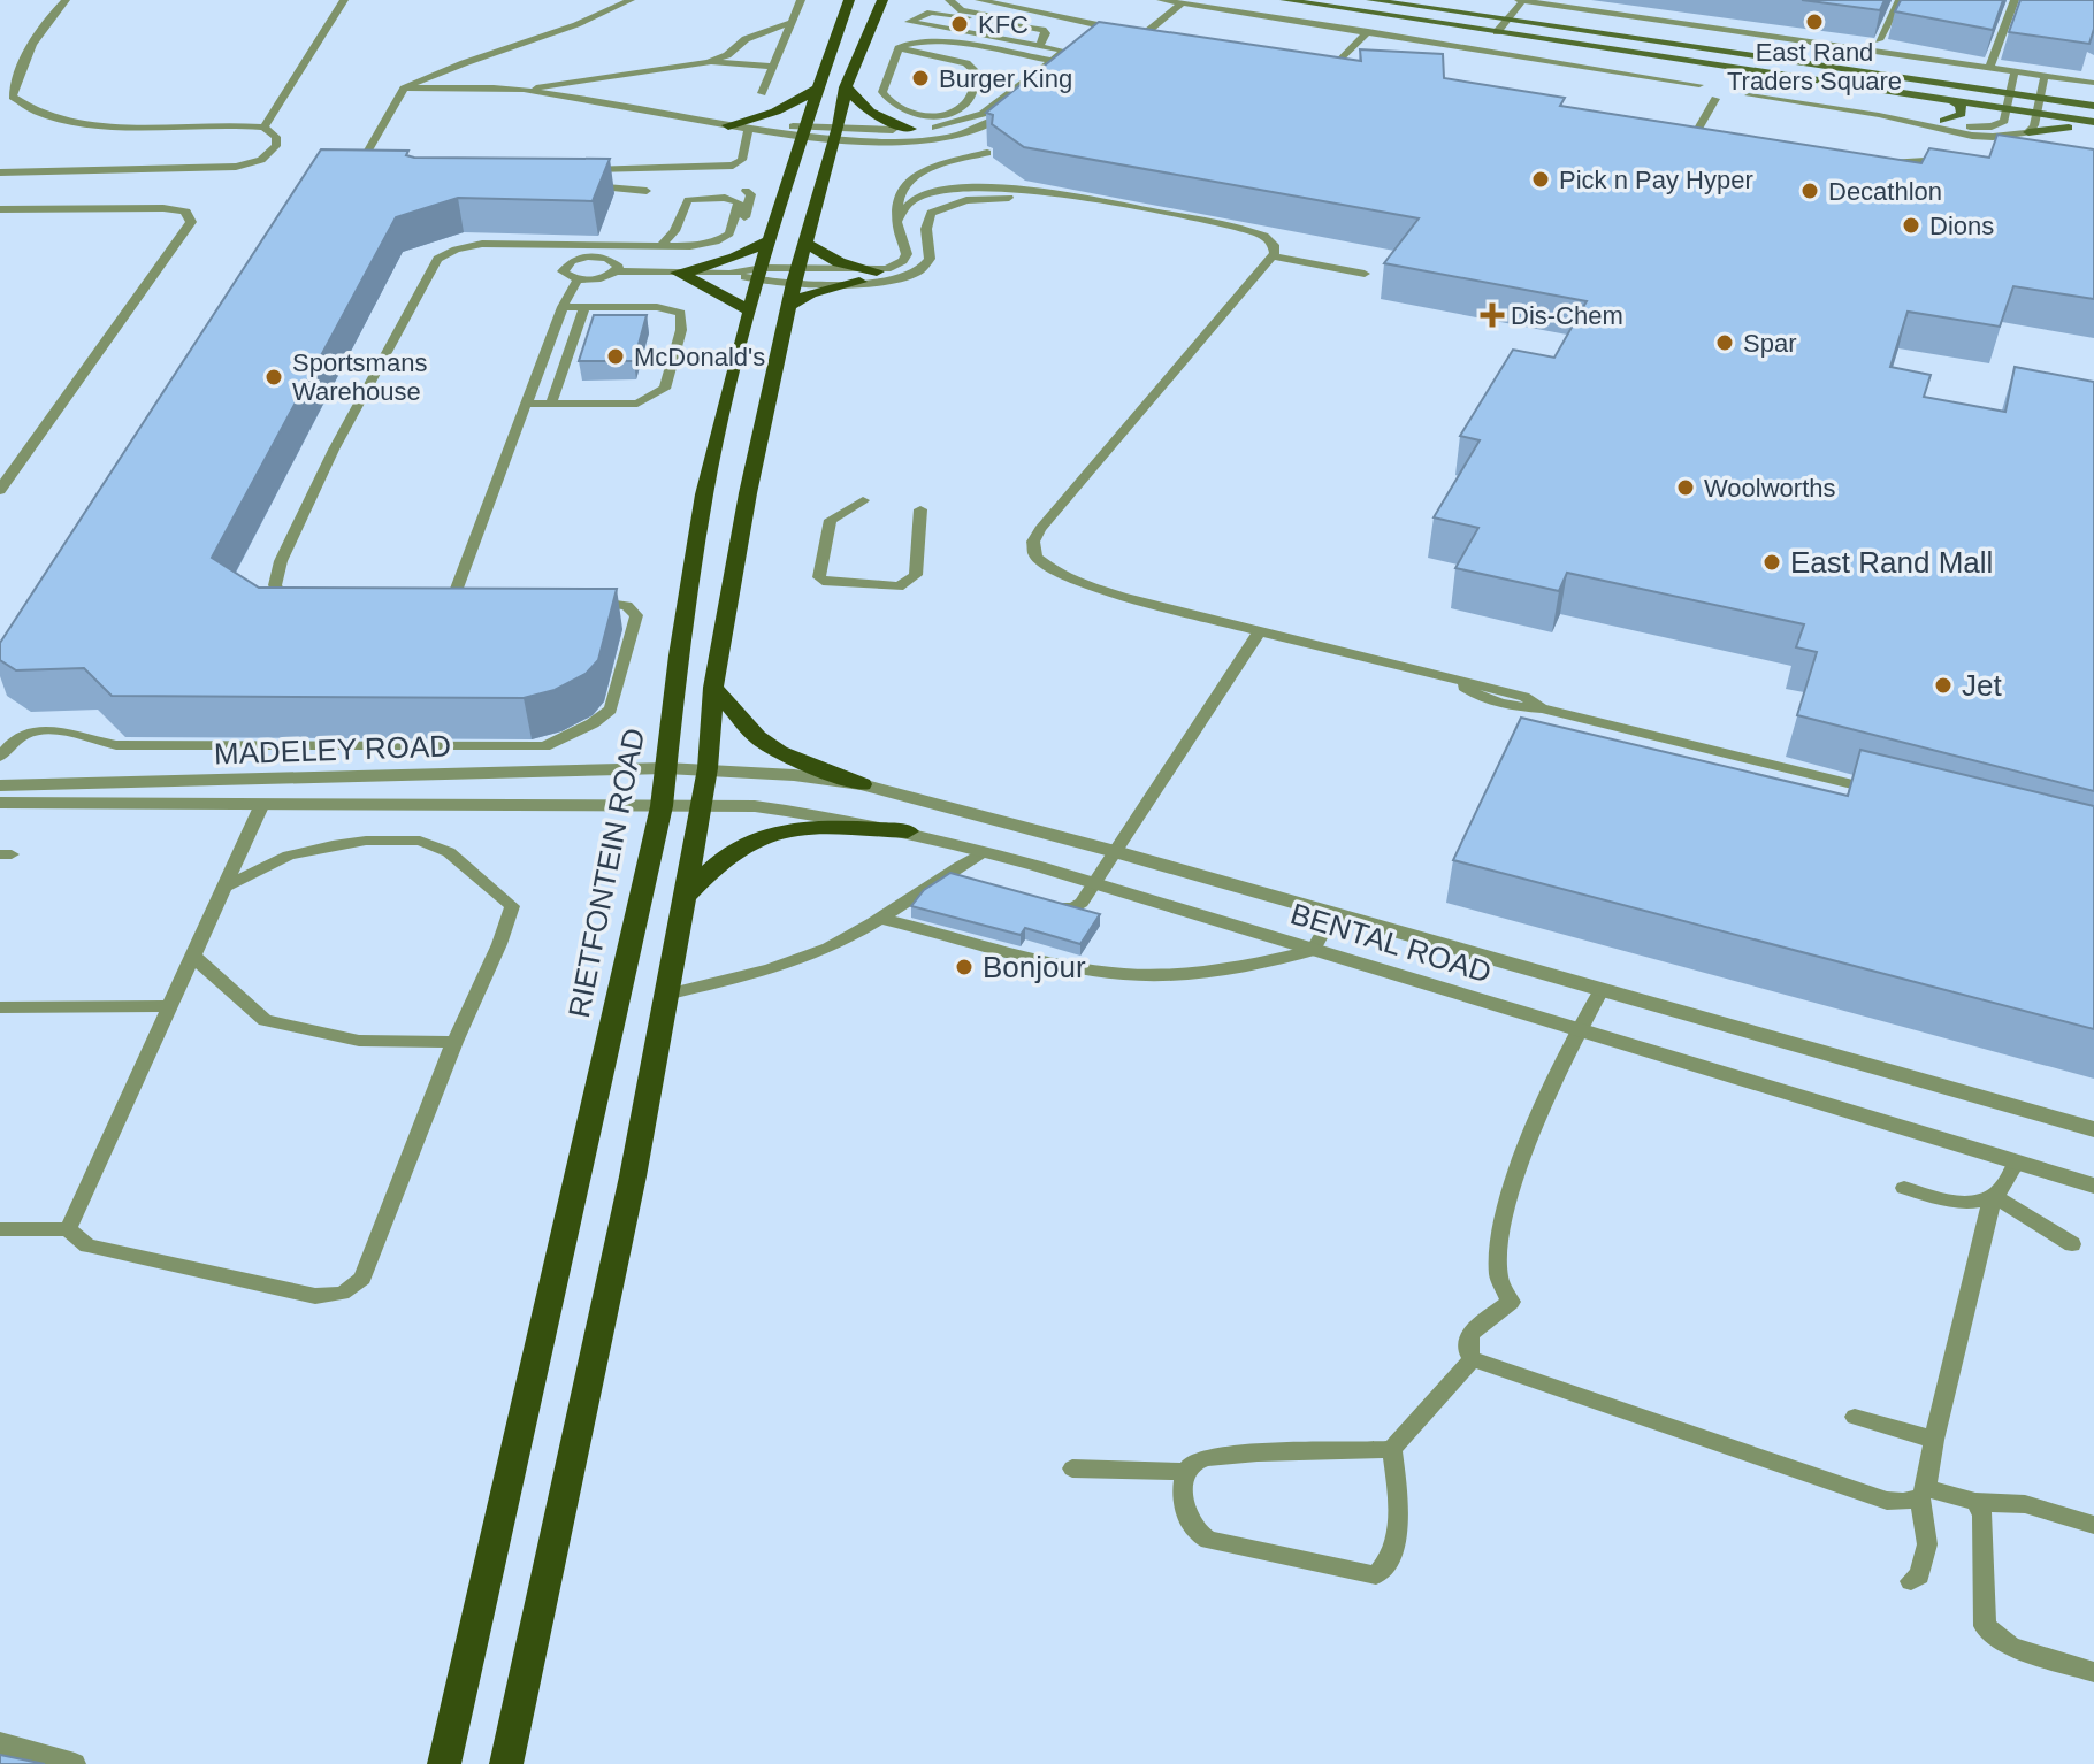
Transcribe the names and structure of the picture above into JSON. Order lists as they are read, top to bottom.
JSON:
{
  "streets": {
    "main road": ["RIETFONTEIN ROAD"],
    "street": ["MADELEY ROAD", "BENTAL ROAD"]
  },
  "crossings": [
    ["MADELEY ROAD", "RIETFONTEIN ROAD"],
    ["MADELEY ROAD", "BENTAL ROAD"],
    ["RIETFONTEIN ROAD", "BENTAL ROAD"]
  ],
  "places": {
    "other": [
      "East Rand Traders Square",
      "KFC",
      "Burger King",
      "Pick n Pay Hyper",
      "Decathlon",
      "Dions",
      "Spar",
      "McDonald's",
      "Sportsmans Warehouse",
      "Woolworths",
      "East Rand Mall",
      "Jet",
      "Bonjour"
    ],
    "health": ["Dis-Chem"]
  }
}
